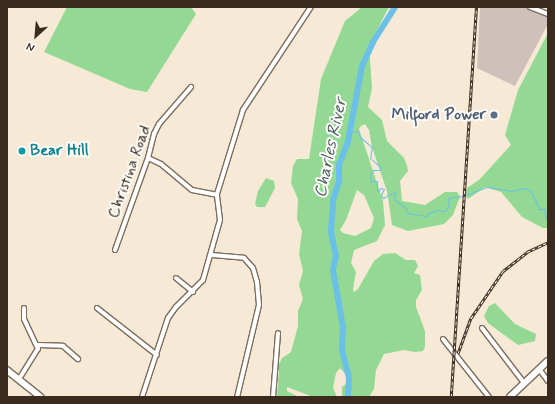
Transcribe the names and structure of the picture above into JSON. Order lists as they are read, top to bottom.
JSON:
{
  "streets": {
    "street": ["Christina Road"]
  },
  "water": ["Charles River"],
  "places": ["Milford Power", "Bear Hill"],
  "north": "bottom left"
}
